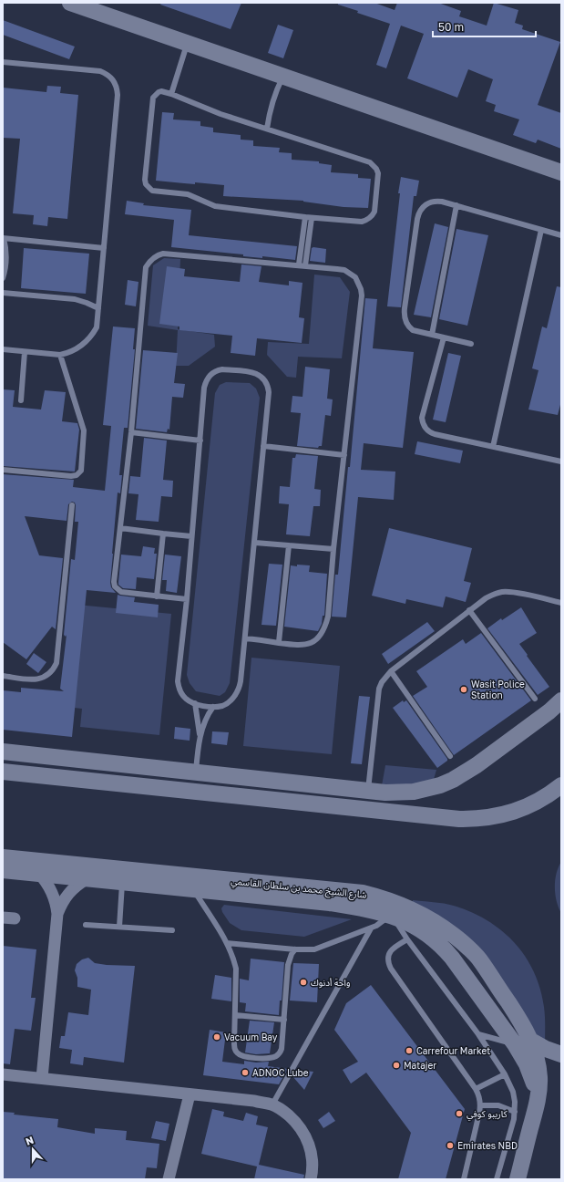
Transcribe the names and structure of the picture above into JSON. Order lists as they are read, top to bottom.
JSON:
{
  "streets": {
    "street": ["شارع الشيخ محمد بن سلطان القاسمي"]
  },
  "places": [
    "Wasit Police Station",
    "واحة أدنوك",
    "Vacuum Bay",
    "Carrefour Market",
    "Matajer",
    "ADNOC Lube",
    "كاريبو كوفي",
    "Emirates NBD"
  ],
  "scale_bar": "50 m",
  "north": "top"
}
